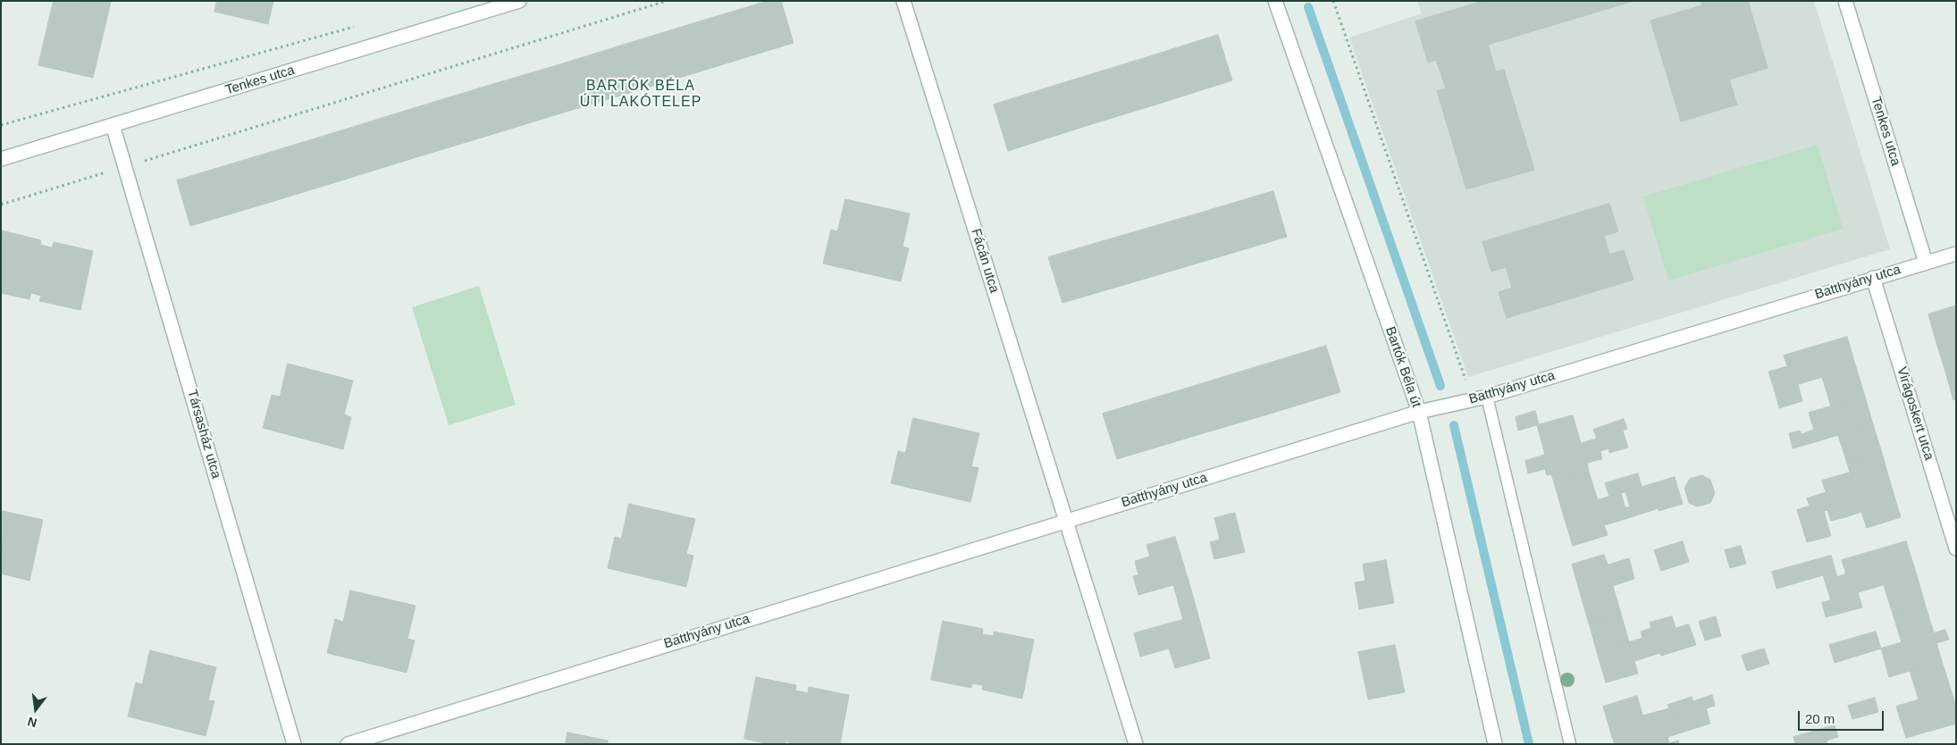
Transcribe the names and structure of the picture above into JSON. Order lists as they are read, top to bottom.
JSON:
{
  "streets": {
    "street": [
      "Tenkes utca",
      "Fácán utca",
      "Batthyány utca",
      "Bartók Béla út",
      "Virágoskert utca",
      "Társasház utca"
    ]
  },
  "crossings": [
    ["Tenkes utca", "Batthyány utca"],
    ["Tenkes utca", "Társasház utca"],
    ["Fácán utca", "Batthyány utca"],
    ["Batthyány utca", "Bartók Béla út"],
    ["Batthyány utca", "Virágoskert utca"]
  ],
  "districts": ["BARTÓK BÉLA ÚTI LAKÓTELEP"],
  "scale_bar": "20 m",
  "north": "bottom"
}
